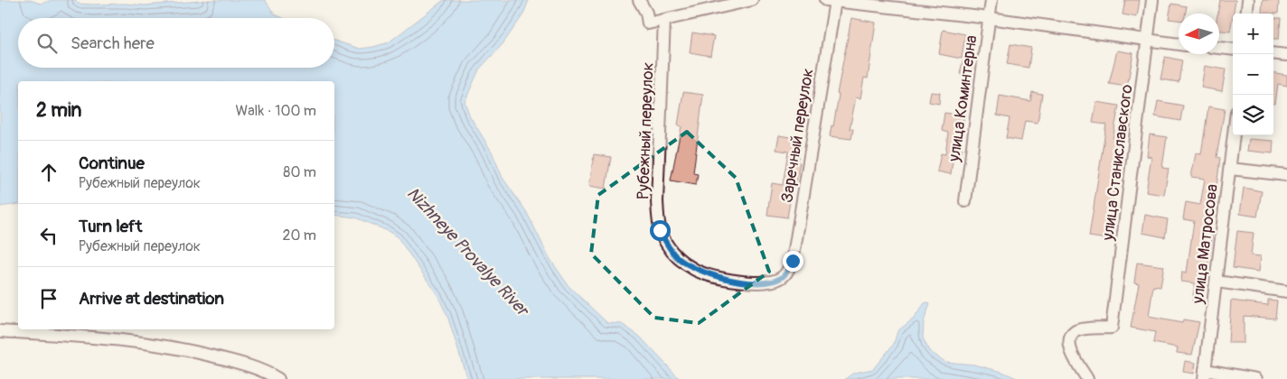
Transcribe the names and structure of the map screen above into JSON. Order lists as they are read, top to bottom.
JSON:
{
  "streets": {
    "street": [
      "улица Коминтерна",
      "Рубежный переулок",
      "Заречный переулок",
      "улица Станиславского",
      "улица Матросова"
    ]
  },
  "crossings": [
    ["Рубежный переулок", "Заречный переулок"]
  ],
  "water": ["Nizhneye Provalye River"],
  "north": "left",
  "page": {
    "map_buttons": ["+", "−"],
    "search": "Search here",
    "heading": ["2 min", "Walk · 100 m"],
    "list": [
      ["Continue", "Рубежный переулок", "80 m"],
      ["Turn left", "Рубежный переулок", "20 m"],
      "Arrive at destination"
    ]
  }
}
